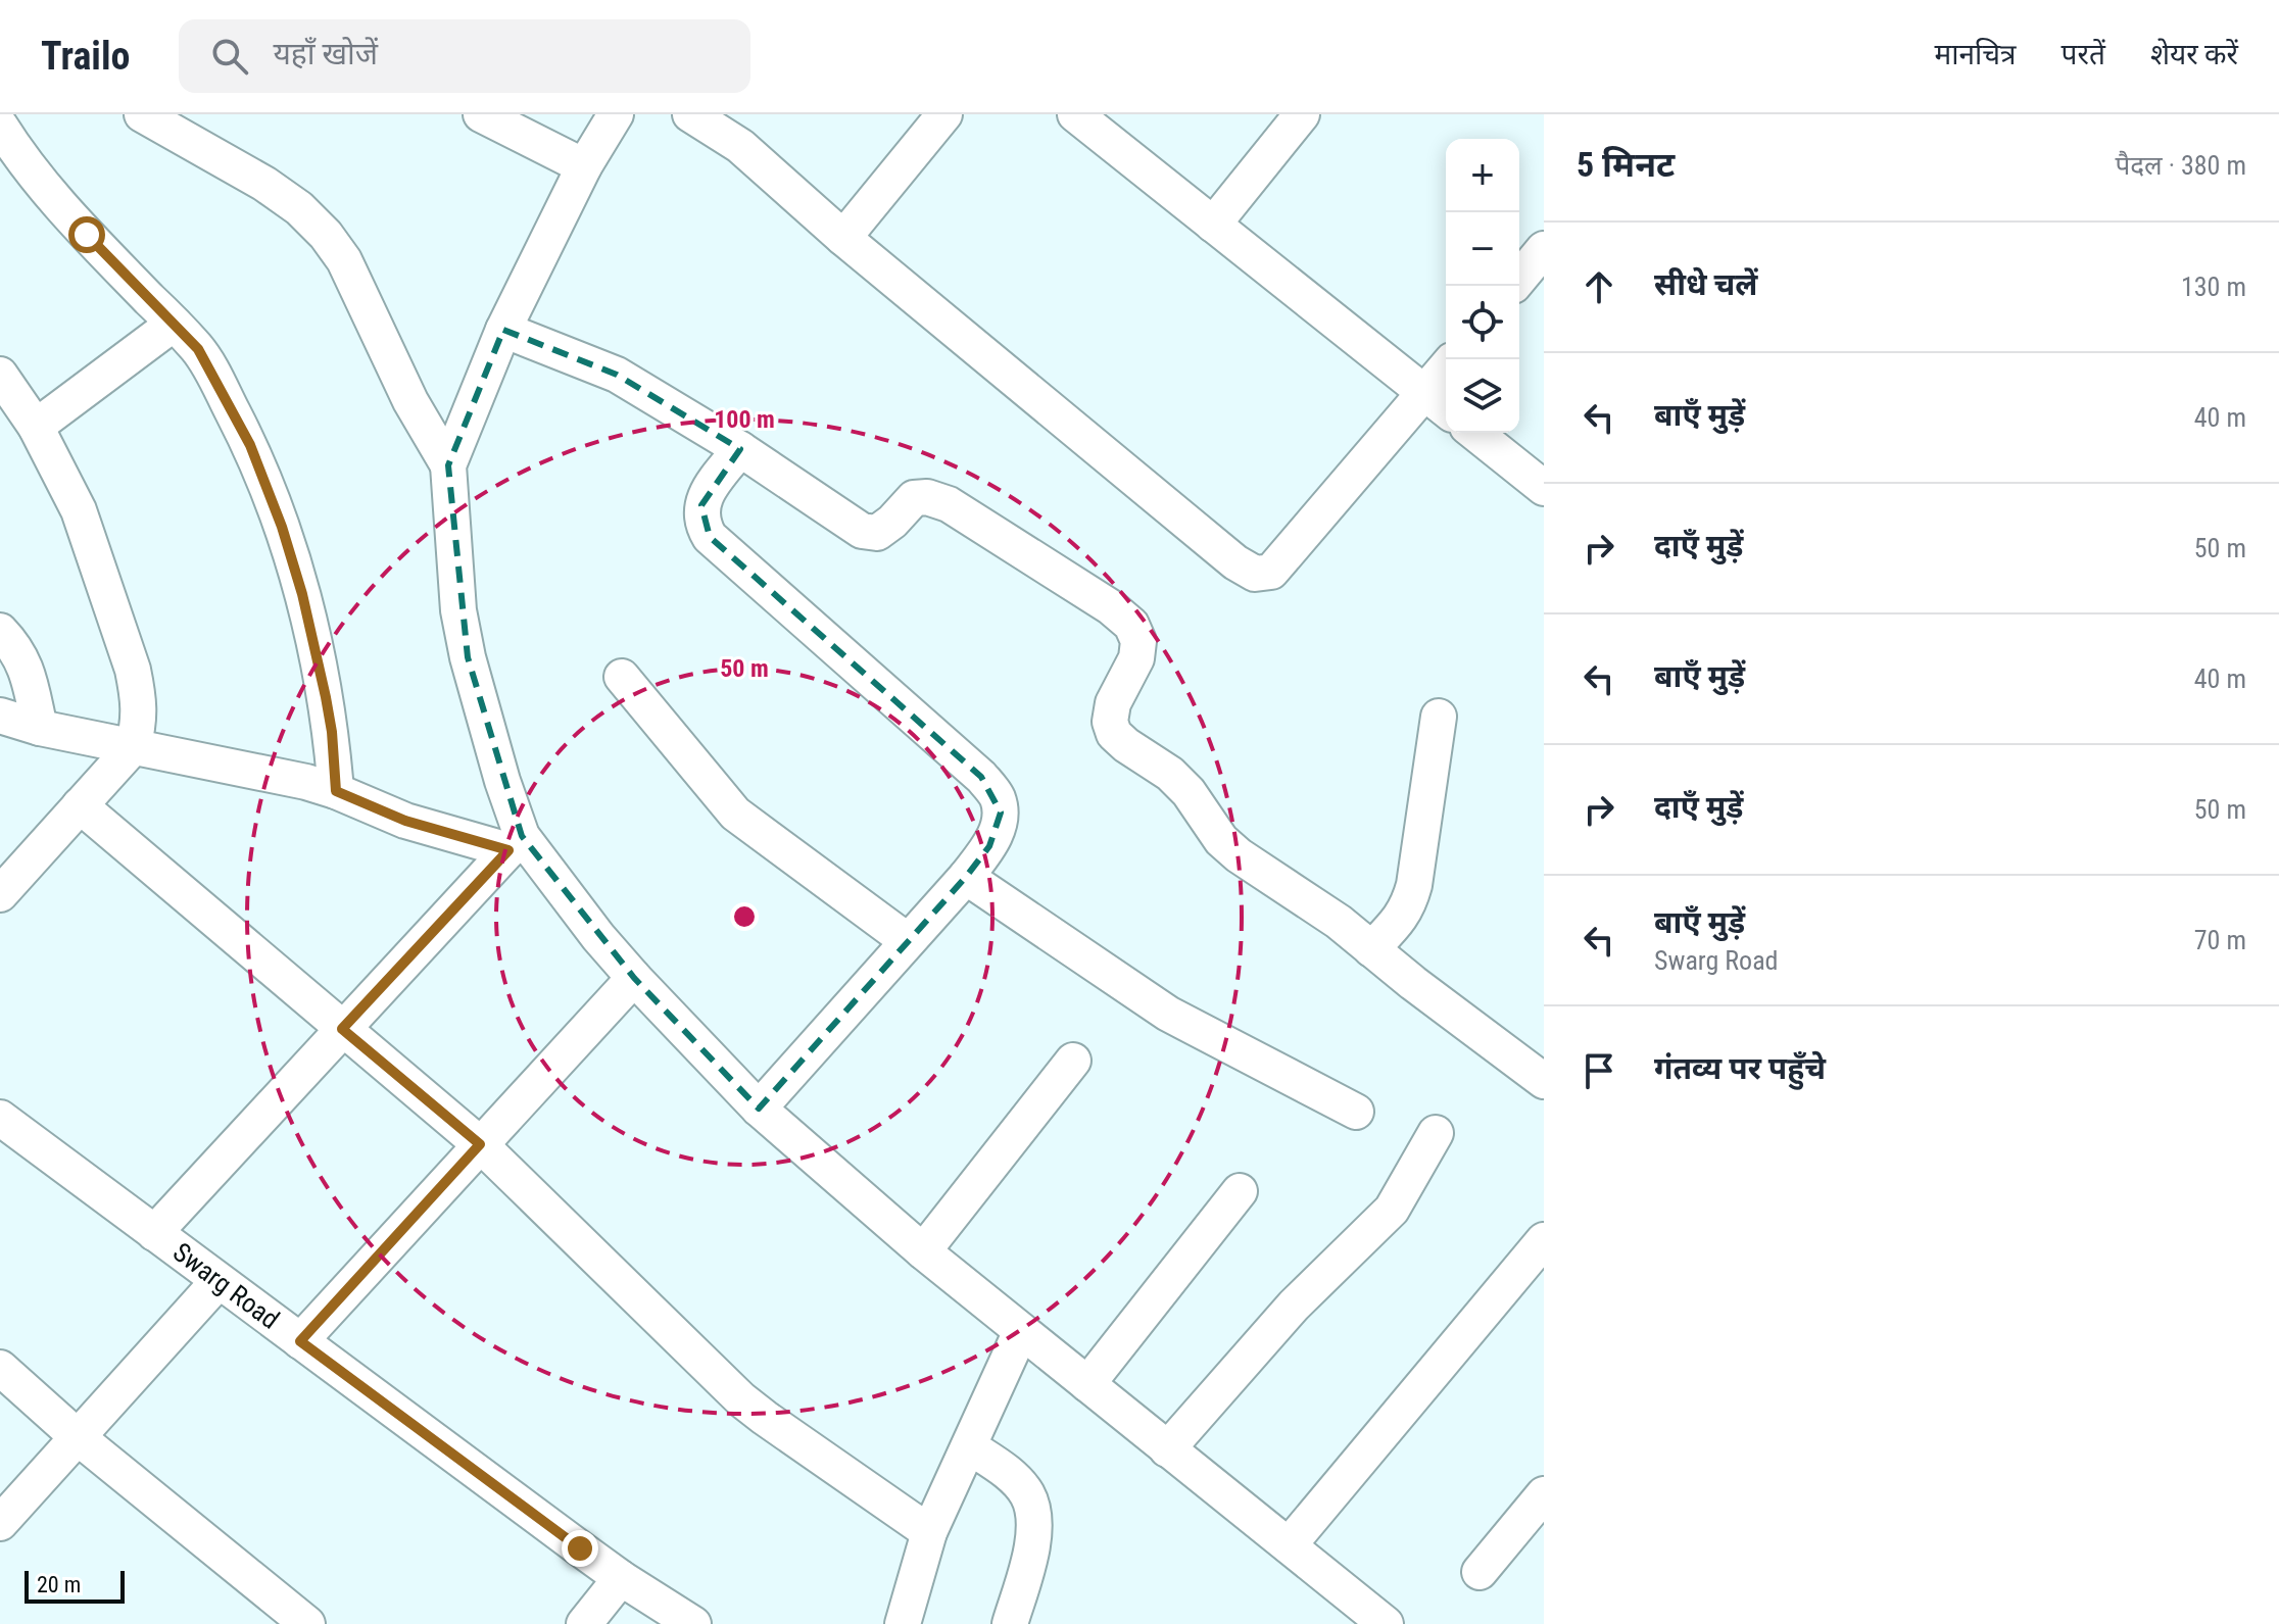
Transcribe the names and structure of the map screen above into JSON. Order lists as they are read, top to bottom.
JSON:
{
  "streets": {
    "street": ["Swarg Road"]
  },
  "scale_bar": "20 m",
  "page": {
    "header": "Trailo",
    "search": "यहाँ खोजें",
    "nav": ["मानचित्र", "परतें", "शेयर करें"],
    "heading": ["5 मिनट", "पैदल · 380 m"],
    "map_buttons": ["+", "−"],
    "list": [
      ["सीधे चलें", "130 m"],
      ["बाएँ मुड़ें", "40 m"],
      ["दाएँ मुड़ें", "50 m"],
      ["बाएँ मुड़ें", "40 m"],
      ["दाएँ मुड़ें", "50 m"],
      ["बाएँ मुड़ें", "Swarg Road", "70 m"],
      "गंतव्य पर पहुँचे"
    ],
    "scale": "20 m"
  },
  "rings": ["100 m", "50 m"]
}
